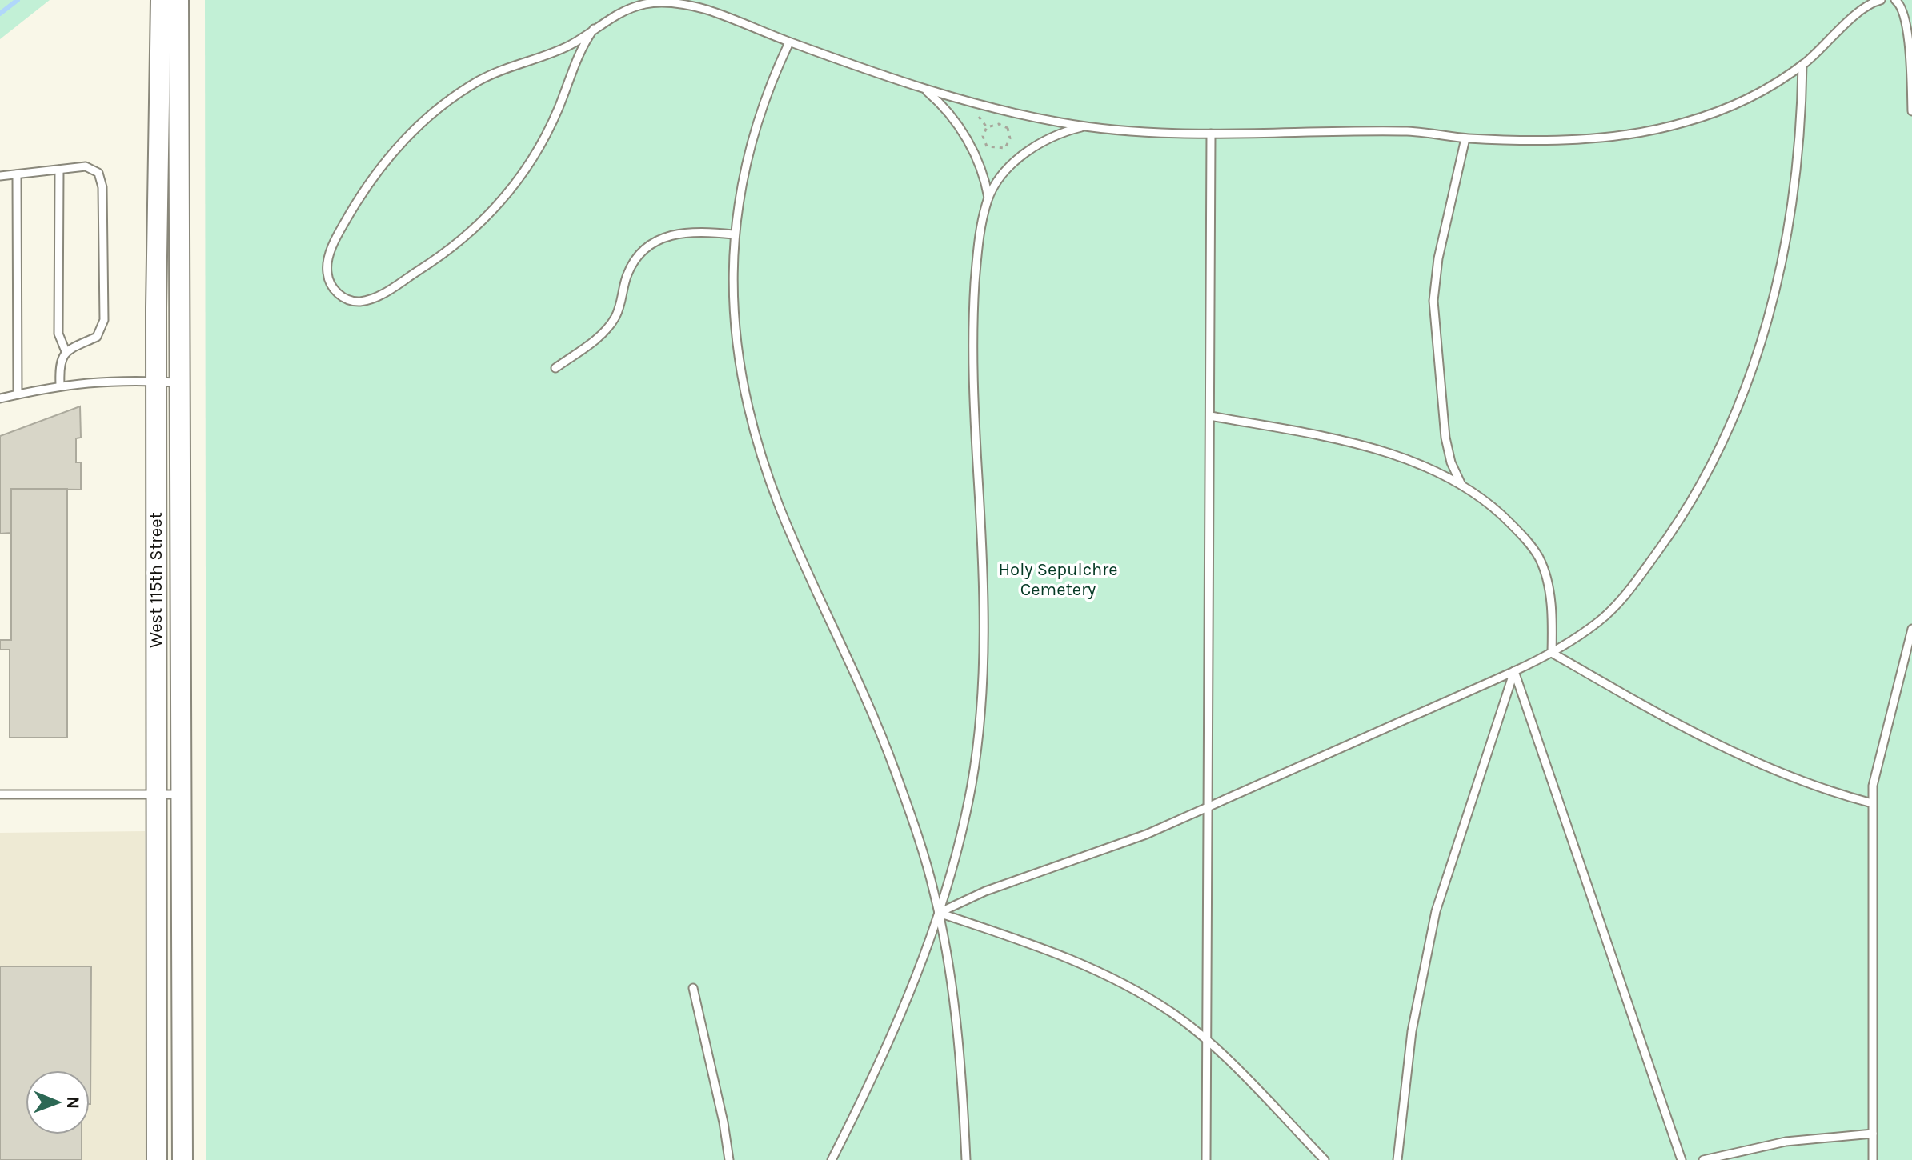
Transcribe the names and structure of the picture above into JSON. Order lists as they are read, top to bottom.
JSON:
{
  "streets": {
    "street": ["West 115th Street"]
  },
  "parks": ["Holy Sepulchre Cemetery"],
  "north": "right"
}
